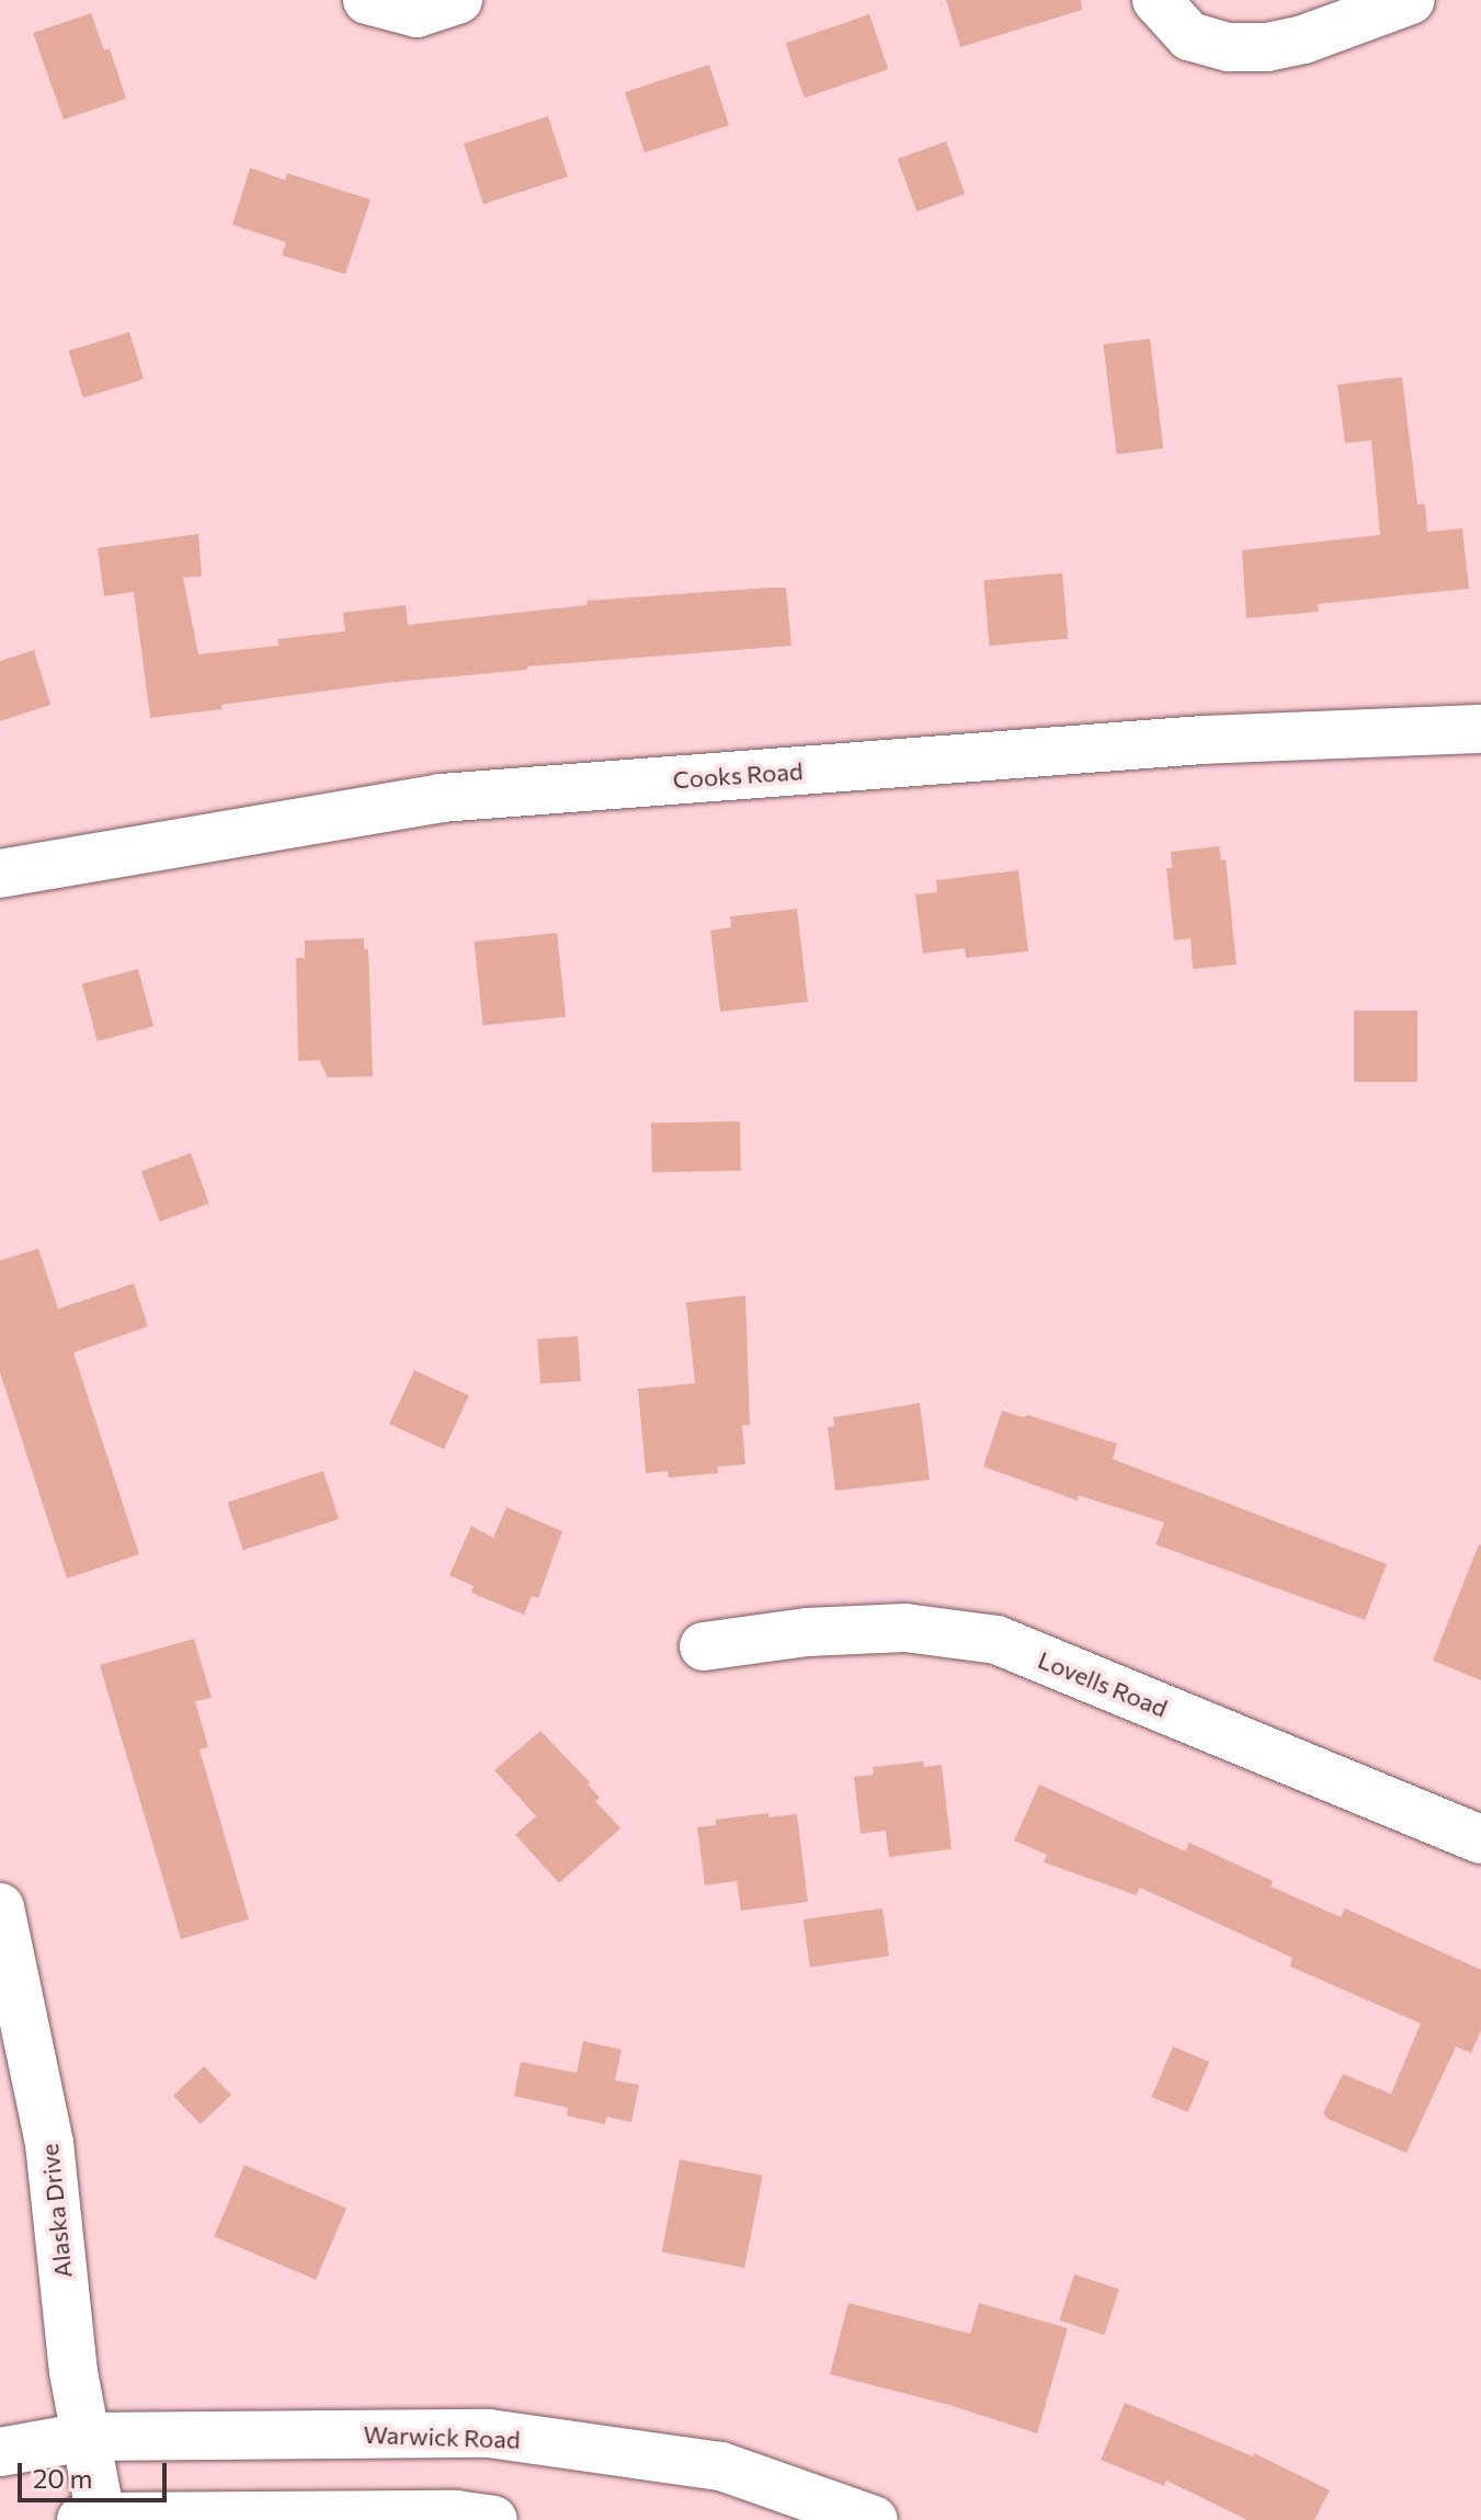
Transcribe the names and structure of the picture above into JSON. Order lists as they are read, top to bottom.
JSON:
{
  "streets": {
    "street": [
      "Cooks Road",
      "Lovells Road",
      "Alaska Drive",
      "Warwick Road"
    ]
  },
  "crossings": [
    ["Alaska Drive", "Warwick Road"]
  ],
  "scale_bar": "20 m"
}
